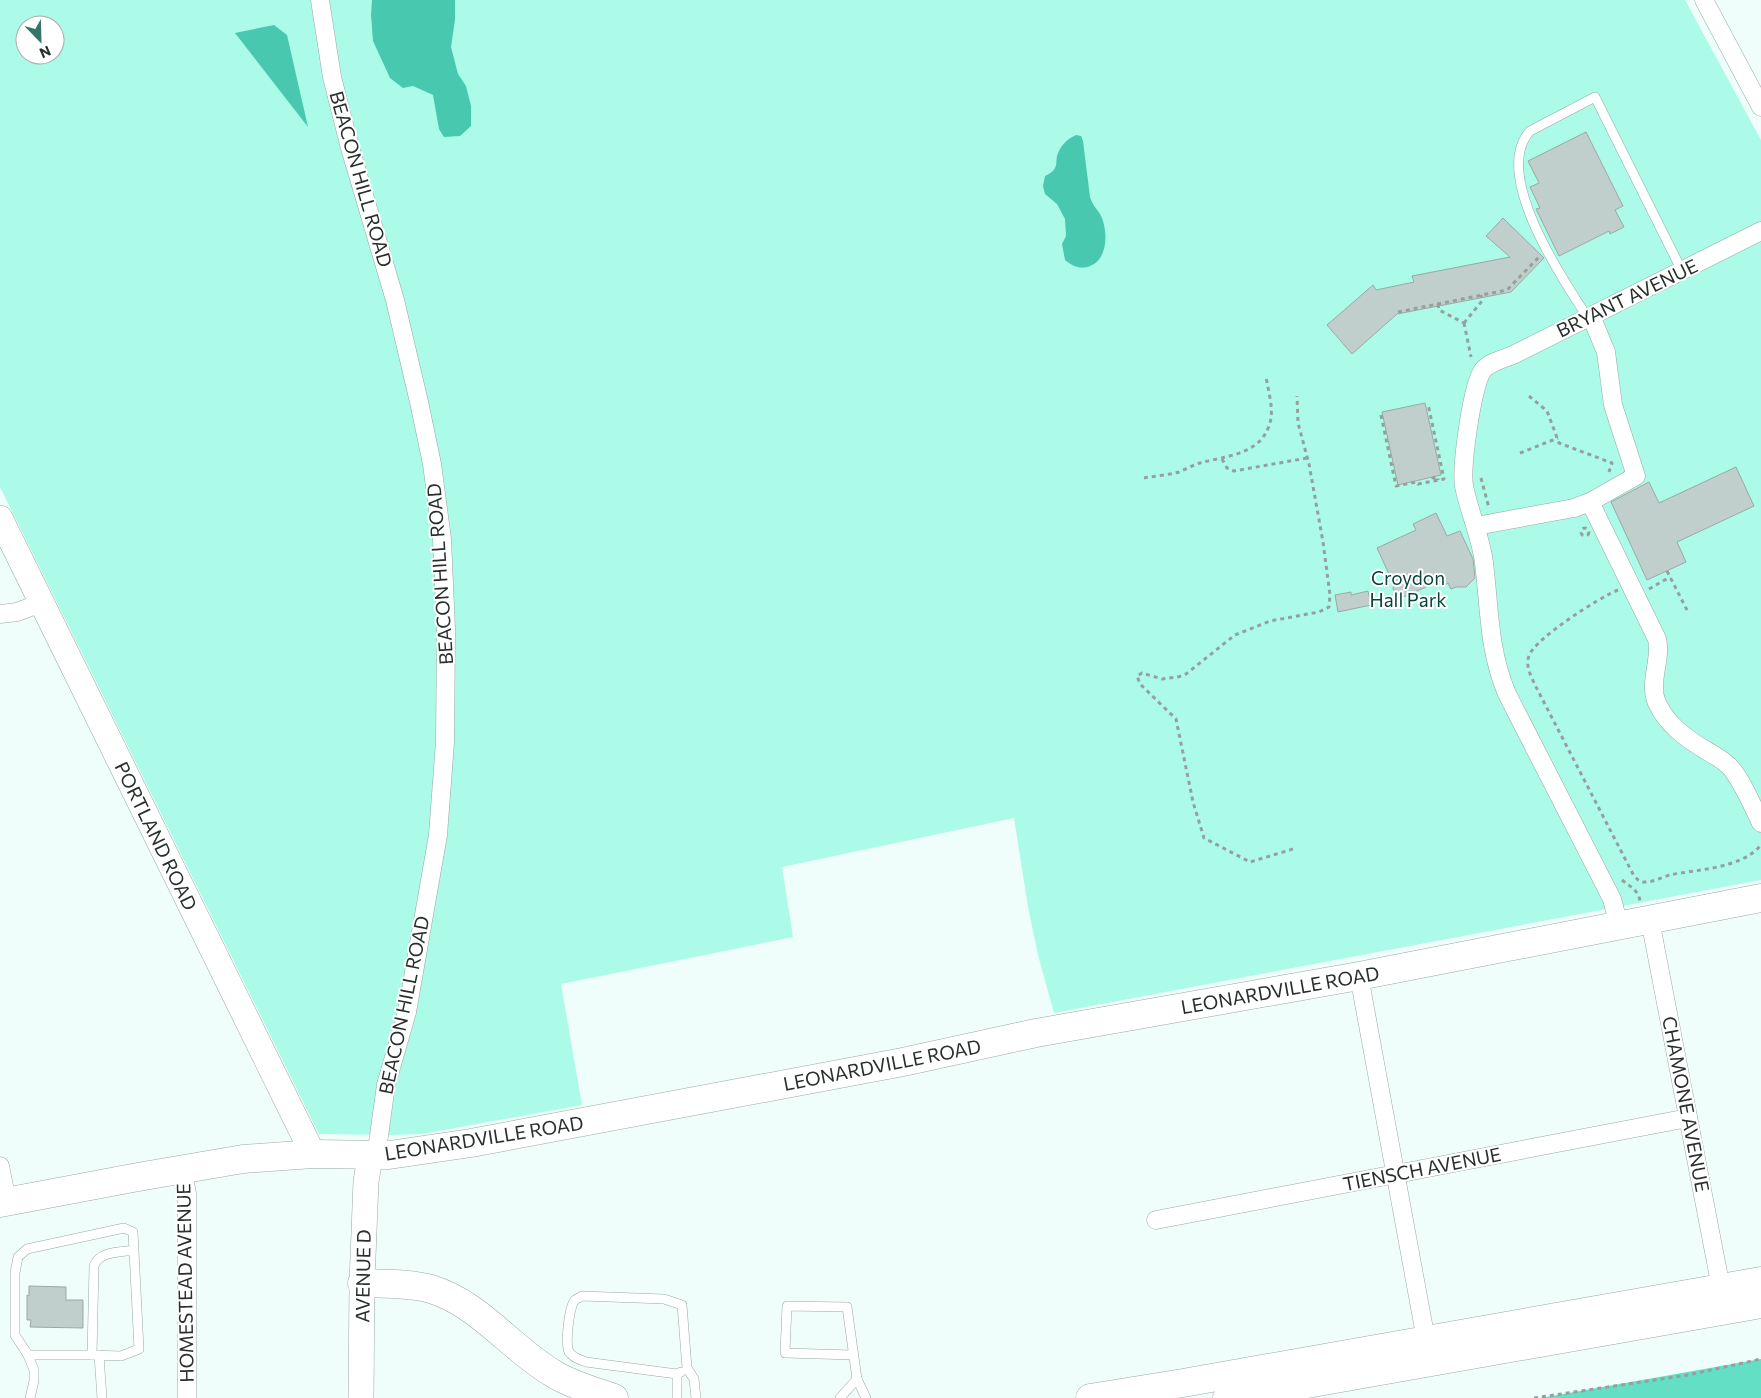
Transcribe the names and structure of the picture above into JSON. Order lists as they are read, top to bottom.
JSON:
{
  "streets": {
    "main road": ["LEONARDVILLE ROAD"],
    "street": [
      "BEACON HILL ROAD",
      "BRYANT AVENUE",
      "PORTLAND ROAD",
      "CHAMONE AVENUE",
      "TIENSCH AVENUE",
      "AVENUE D",
      "HOMESTEAD AVENUE"
    ]
  },
  "crossings": [
    ["BEACON HILL ROAD", "LEONARDVILLE ROAD"],
    ["BEACON HILL ROAD", "AVENUE D"],
    ["PORTLAND ROAD", "LEONARDVILLE ROAD"],
    ["LEONARDVILLE ROAD", "CHAMONE AVENUE"],
    ["LEONARDVILLE ROAD", "AVENUE D"],
    ["LEONARDVILLE ROAD", "HOMESTEAD AVENUE"],
    ["CHAMONE AVENUE", "TIENSCH AVENUE"]
  ],
  "parks": ["Croydon Hall Park"],
  "north": "bottom right"
}
